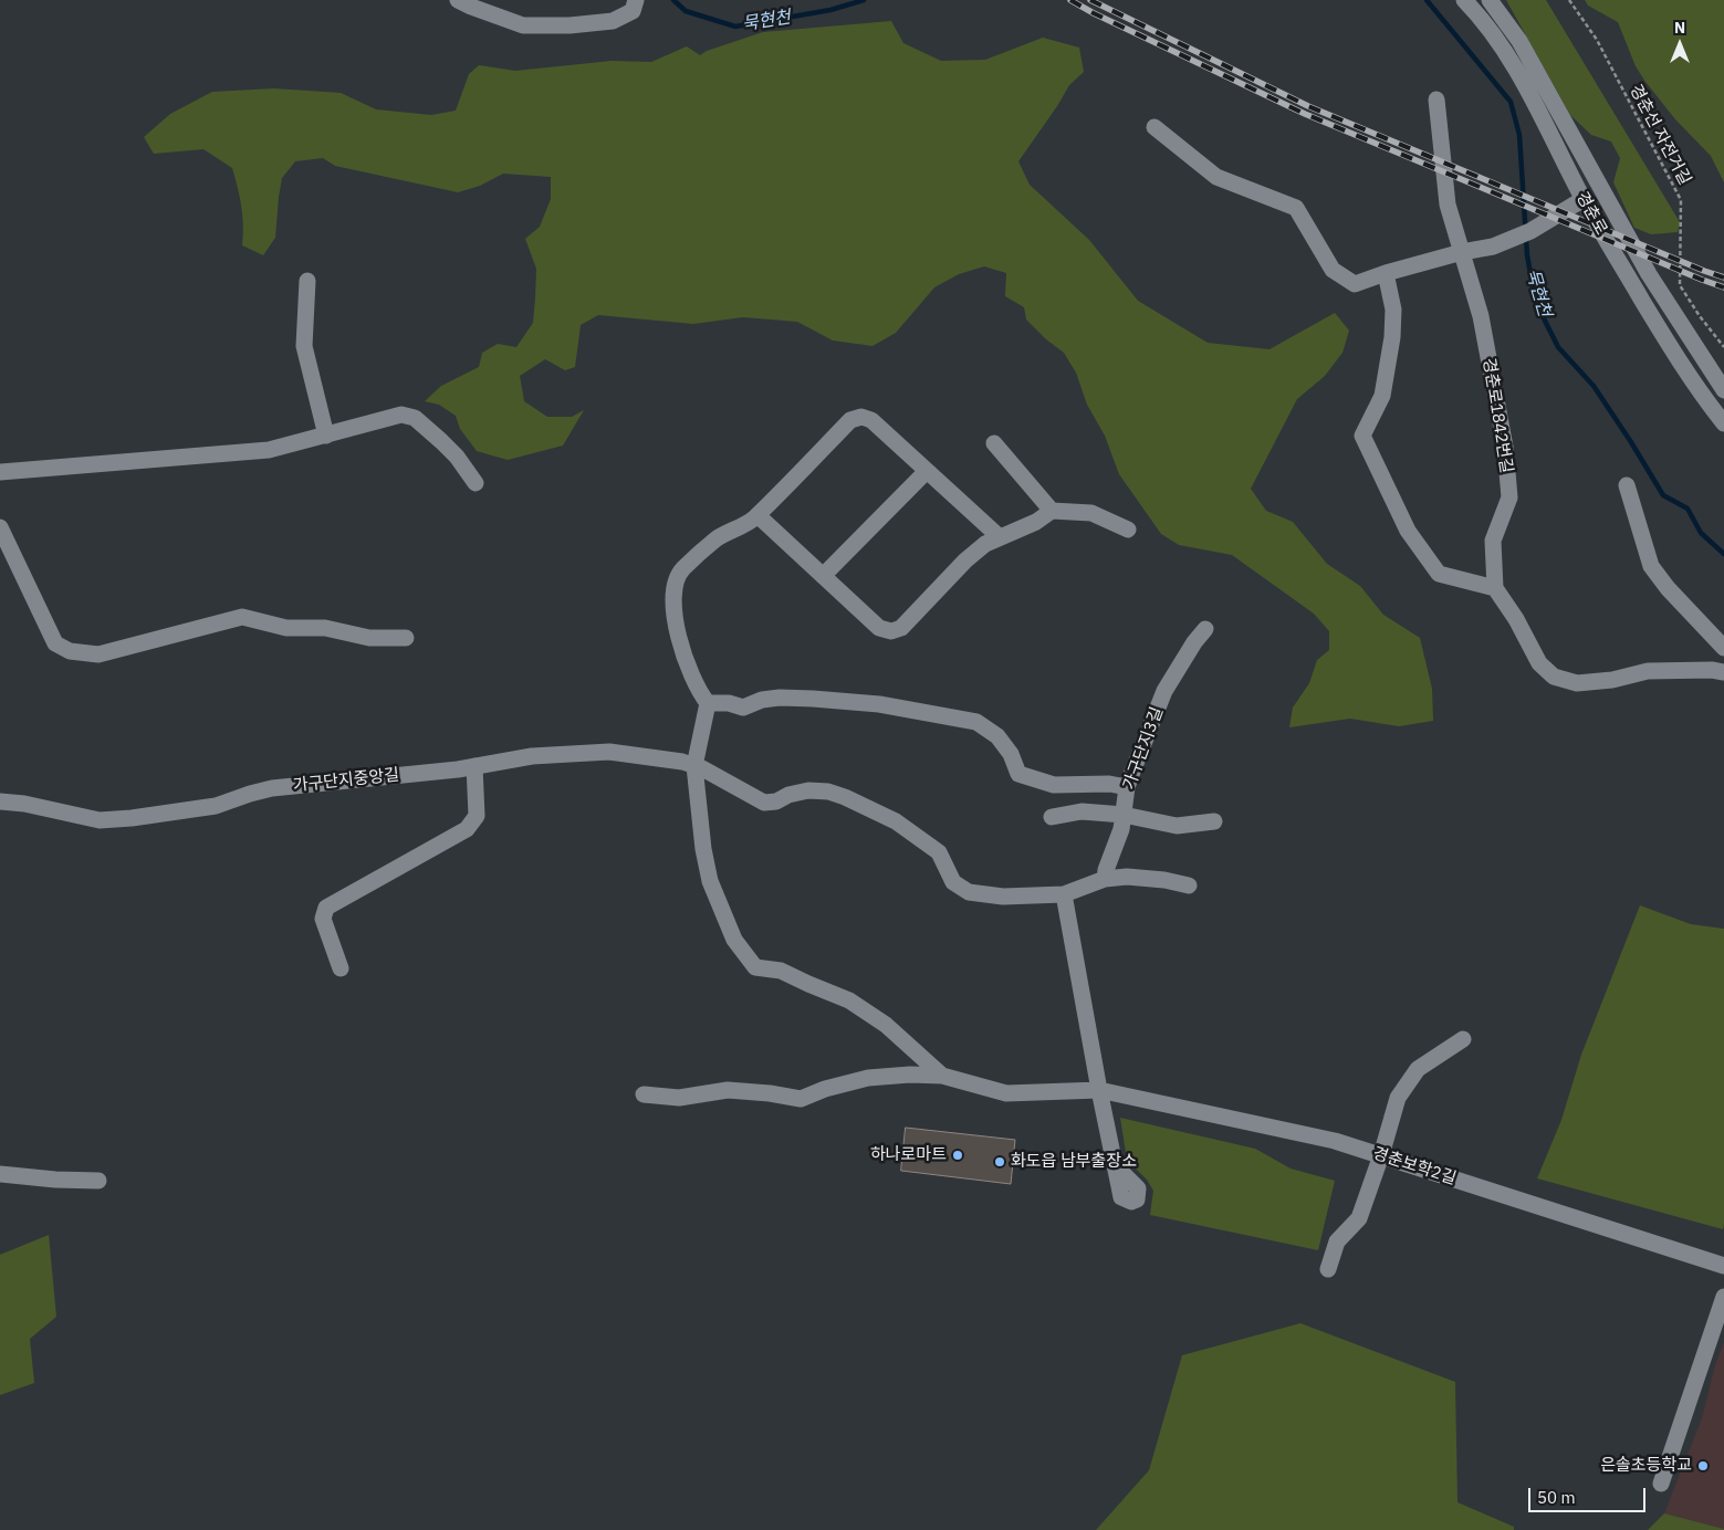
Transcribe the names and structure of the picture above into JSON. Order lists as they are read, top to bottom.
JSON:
{
  "streets": {
    "street": [
      "경춘로",
      "경춘로1842번길",
      "가구단지3길",
      "가구단지중앙길",
      "경춘보학2길"
    ],
    "path": ["경춘선 자전거길"]
  },
  "crossings": [
    ["가구단지3길", "가구단지중앙길"]
  ],
  "water": ["묵현천"],
  "places": ["하나로마트", "화도읍 남부출장소", "은솔초등학교"],
  "scale_bar": "50 m",
  "north": "top"
}
